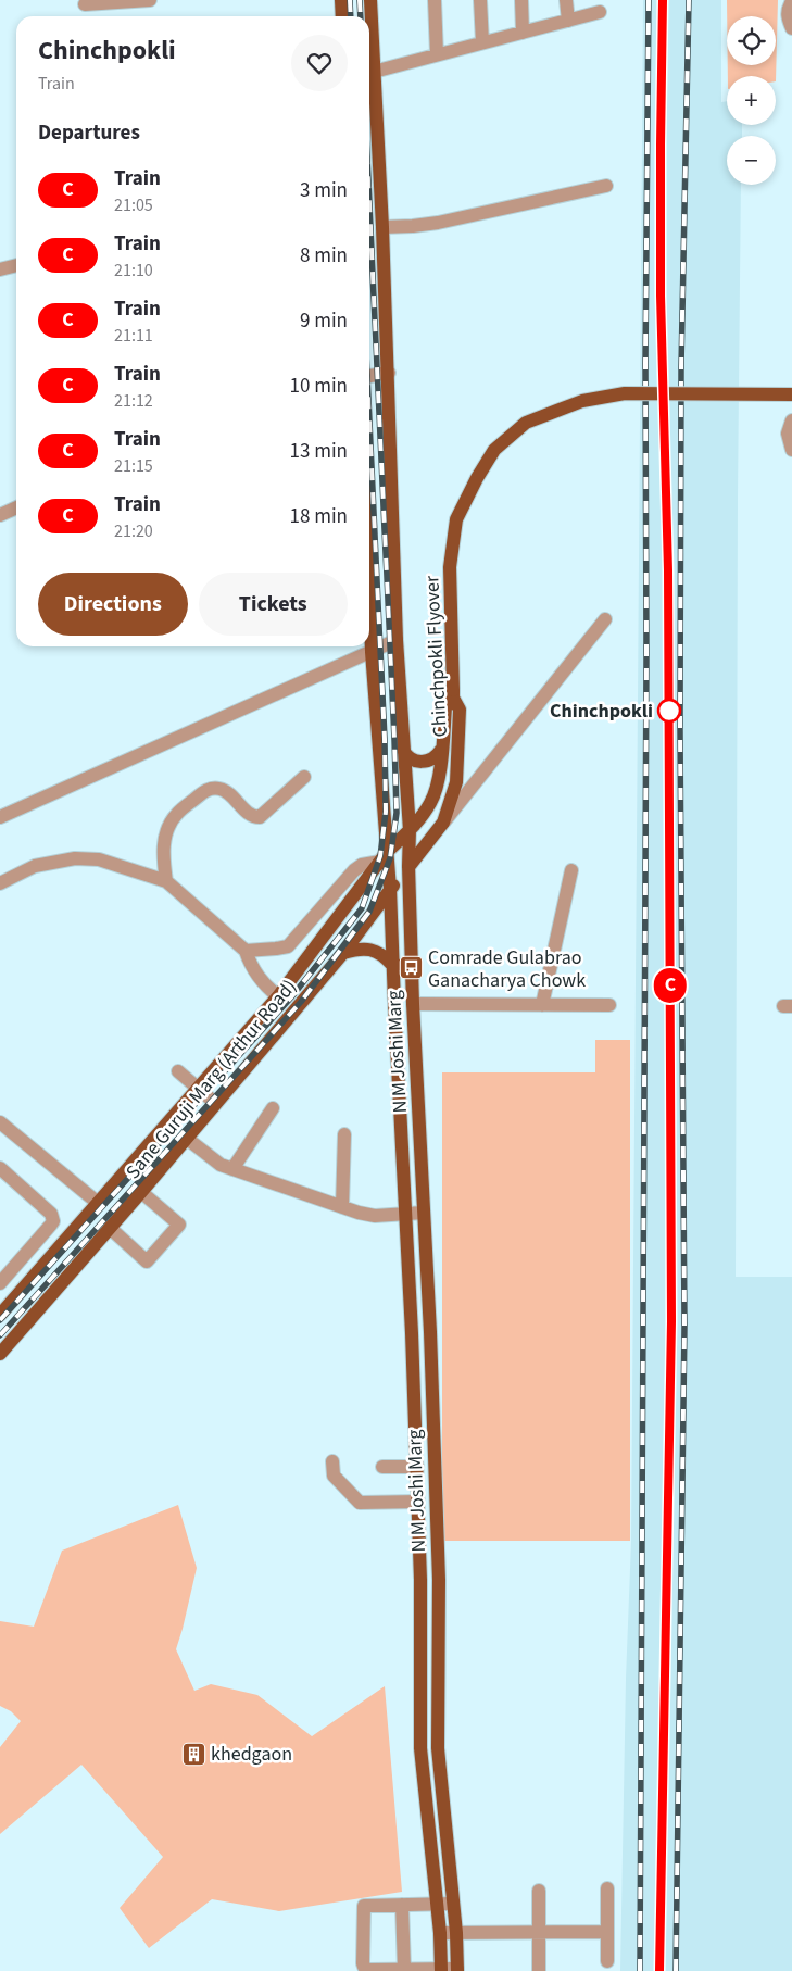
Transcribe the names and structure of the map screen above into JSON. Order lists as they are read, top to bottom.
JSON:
{
  "streets": {
    "main road": ["Chinchpokli Flyover", "N M Joshi Marg", "Sane Guruji Marg (Arthur Road)"]
  },
  "crossings": [
    ["Chinchpokli Flyover", "Sane Guruji Marg (Arthur Road)"],
    ["N M Joshi Marg", "Sane Guruji Marg (Arthur Road)"]
  ],
  "places": {
    "other": ["Chinchpokli"],
    "bus stop": ["Comrade Gulabrao Ganacharya Chowk"],
    "building": ["khedgaon"]
  },
  "page": {
    "on_map": "C",
    "map_buttons": ["+", "−"],
    "heading": [
      ["Chinchpokli", "Train"],
      "Departures"
    ],
    "list": [
      {
        "mark": "C",
        "name": "Train",
        "note": "21:05",
        "value": "3 min"
      },
      {
        "mark": "C",
        "name": "Train",
        "note": "21:10",
        "value": "8 min"
      },
      {
        "mark": "C",
        "name": "Train",
        "note": "21:11",
        "value": "9 min"
      },
      {
        "mark": "C",
        "name": "Train",
        "note": "21:12",
        "value": "10 min"
      },
      {
        "mark": "C",
        "name": "Train",
        "note": "21:15",
        "value": "13 min"
      },
      {
        "mark": "C",
        "name": "Train",
        "note": "21:20",
        "value": "18 min"
      }
    ],
    "buttons": ["Directions", "Tickets"]
  }
}
